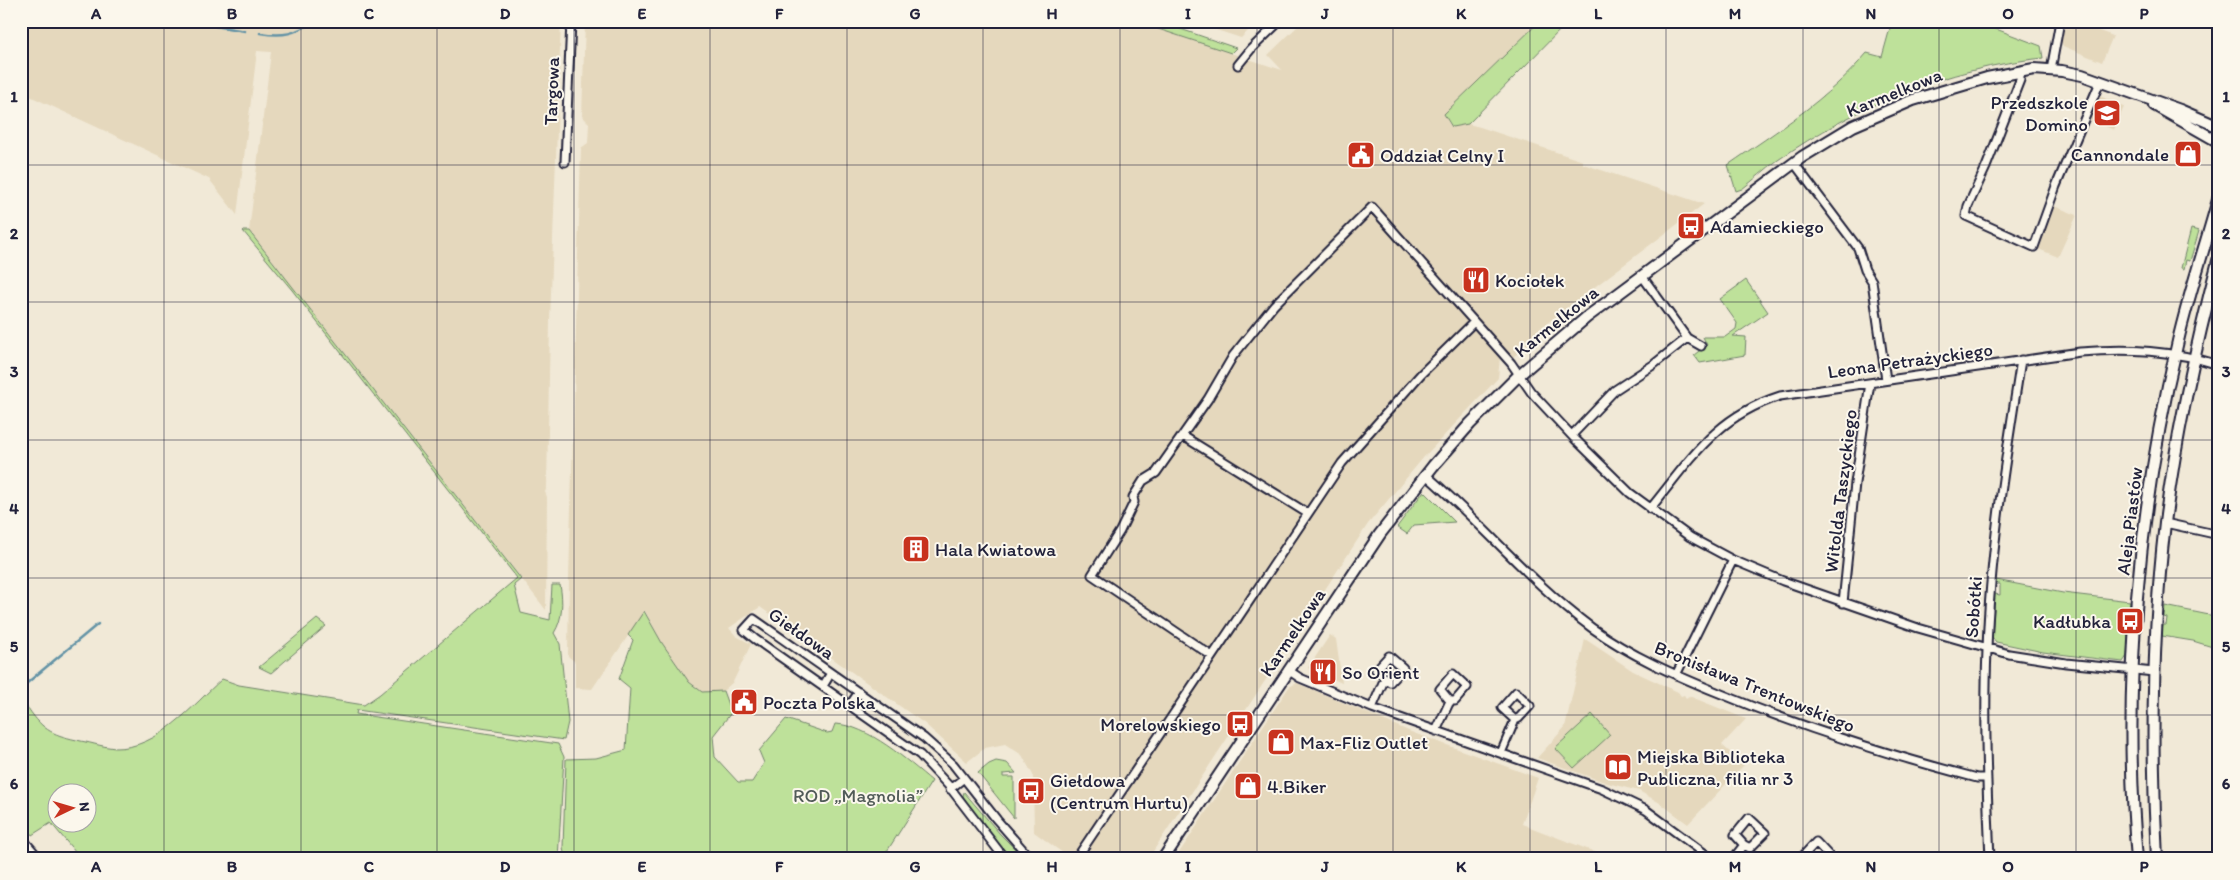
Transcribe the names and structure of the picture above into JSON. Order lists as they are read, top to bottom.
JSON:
{
  "streets": {
    "street": [
      "Targowa",
      "Karmelkowa",
      "Leona Petrażyckiego",
      "Witolda Taszyckiego",
      "Aleja Piastów",
      "Sobótki",
      "Giełdowa",
      "Bronisława Trentowskiego"
    ]
  },
  "crossings": [
    ["Karmelkowa", "Bronisława Trentowskiego"],
    ["Leona Petrażyckiego", "Witolda Taszyckiego"],
    ["Leona Petrażyckiego", "Aleja Piastów"],
    ["Leona Petrażyckiego", "Sobótki"],
    ["Sobótki", "Bronisława Trentowskiego"]
  ],
  "parks": ["ROD „Magnolia”"],
  "places": {
    "school or university": ["Przedszkole Domino"],
    "shop": ["Cannondale", "Max-Fliz Outlet", "4.Biker"],
    "public building": ["Oddział Celny I", "Poczta Polska"],
    "bus stop": [
      "Adamieckiego",
      "Kadłubka",
      "Morelowskiego",
      "Giełdowa (Centrum Hurtu)"
    ],
    "restaurant": ["Kociołek", "So Orient"],
    "building": ["Hala Kwiatowa"],
    "library": ["Miejska Biblioteka Publiczna, filia nr 3"]
  },
  "north": "right",
  "grid": {
    "columns": [
      "A",
      "B",
      "C",
      "D",
      "E",
      "F",
      "G",
      "H",
      "I",
      "J",
      "K",
      "L",
      "M",
      "N",
      "O",
      "P"
    ],
    "rows": [
      "1",
      "2",
      "3",
      "4",
      "5",
      "6"
    ]
  }
}
